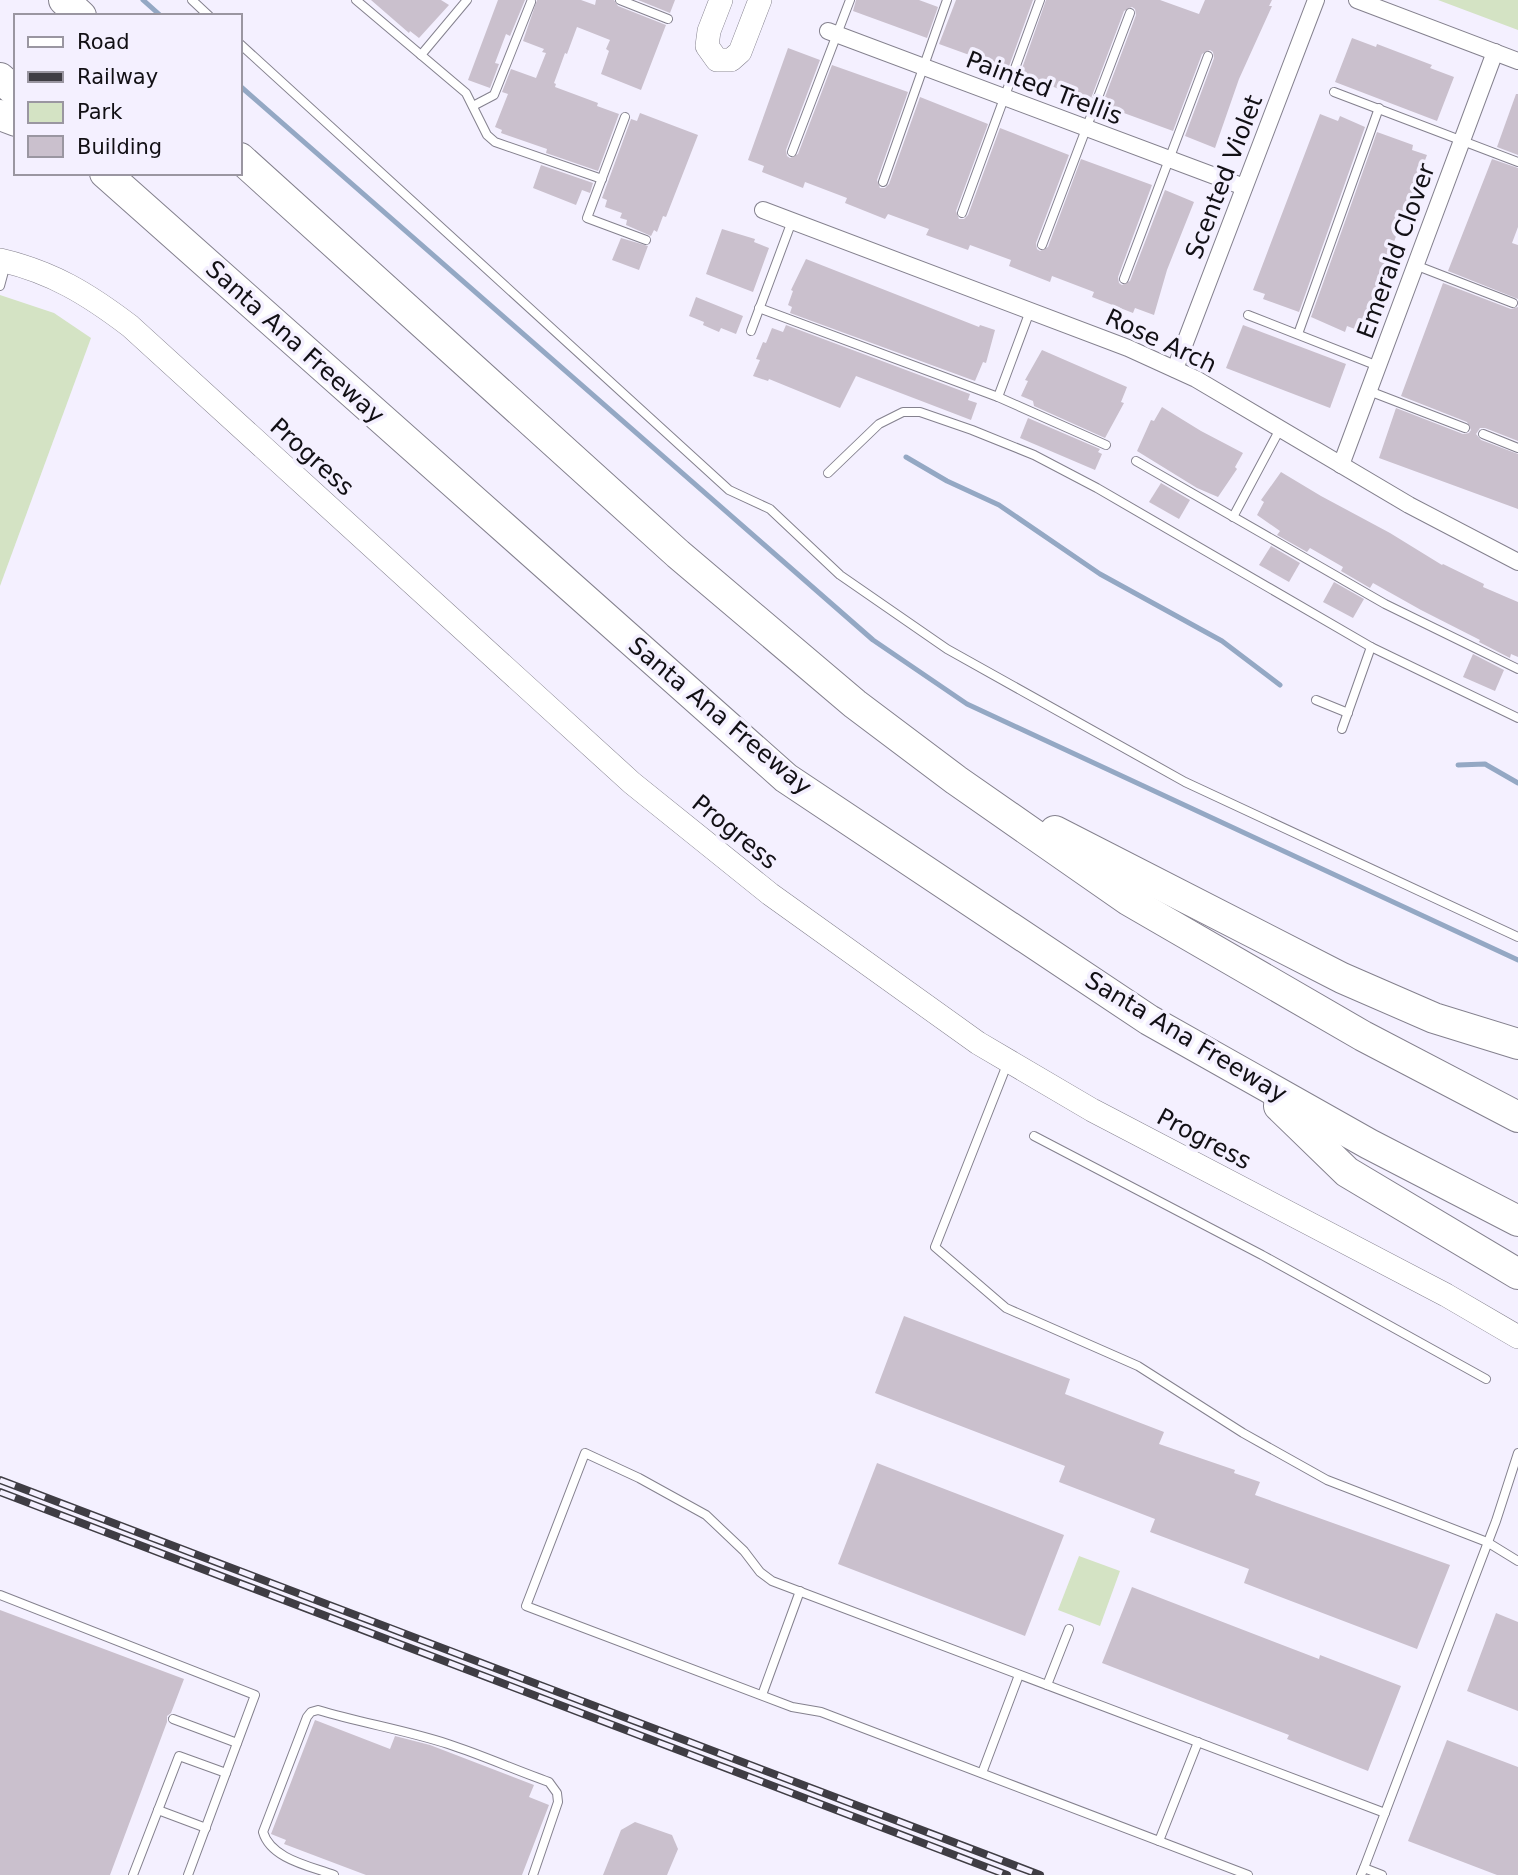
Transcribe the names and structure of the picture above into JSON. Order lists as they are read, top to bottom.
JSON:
{
  "streets": {
    "highway": ["Santa Ana Freeway"],
    "street": [
      "Painted Trellis",
      "Scented Violet",
      "Emerald Clover",
      "Rose Arch",
      "Progress"
    ]
  },
  "crossings": [
    ["Painted Trellis", "Scented Violet"],
    ["Scented Violet", "Rose Arch"],
    ["Emerald Clover", "Rose Arch"]
  ],
  "legend": [
    "Road",
    "Railway",
    "Park",
    "Building"
  ]
}
